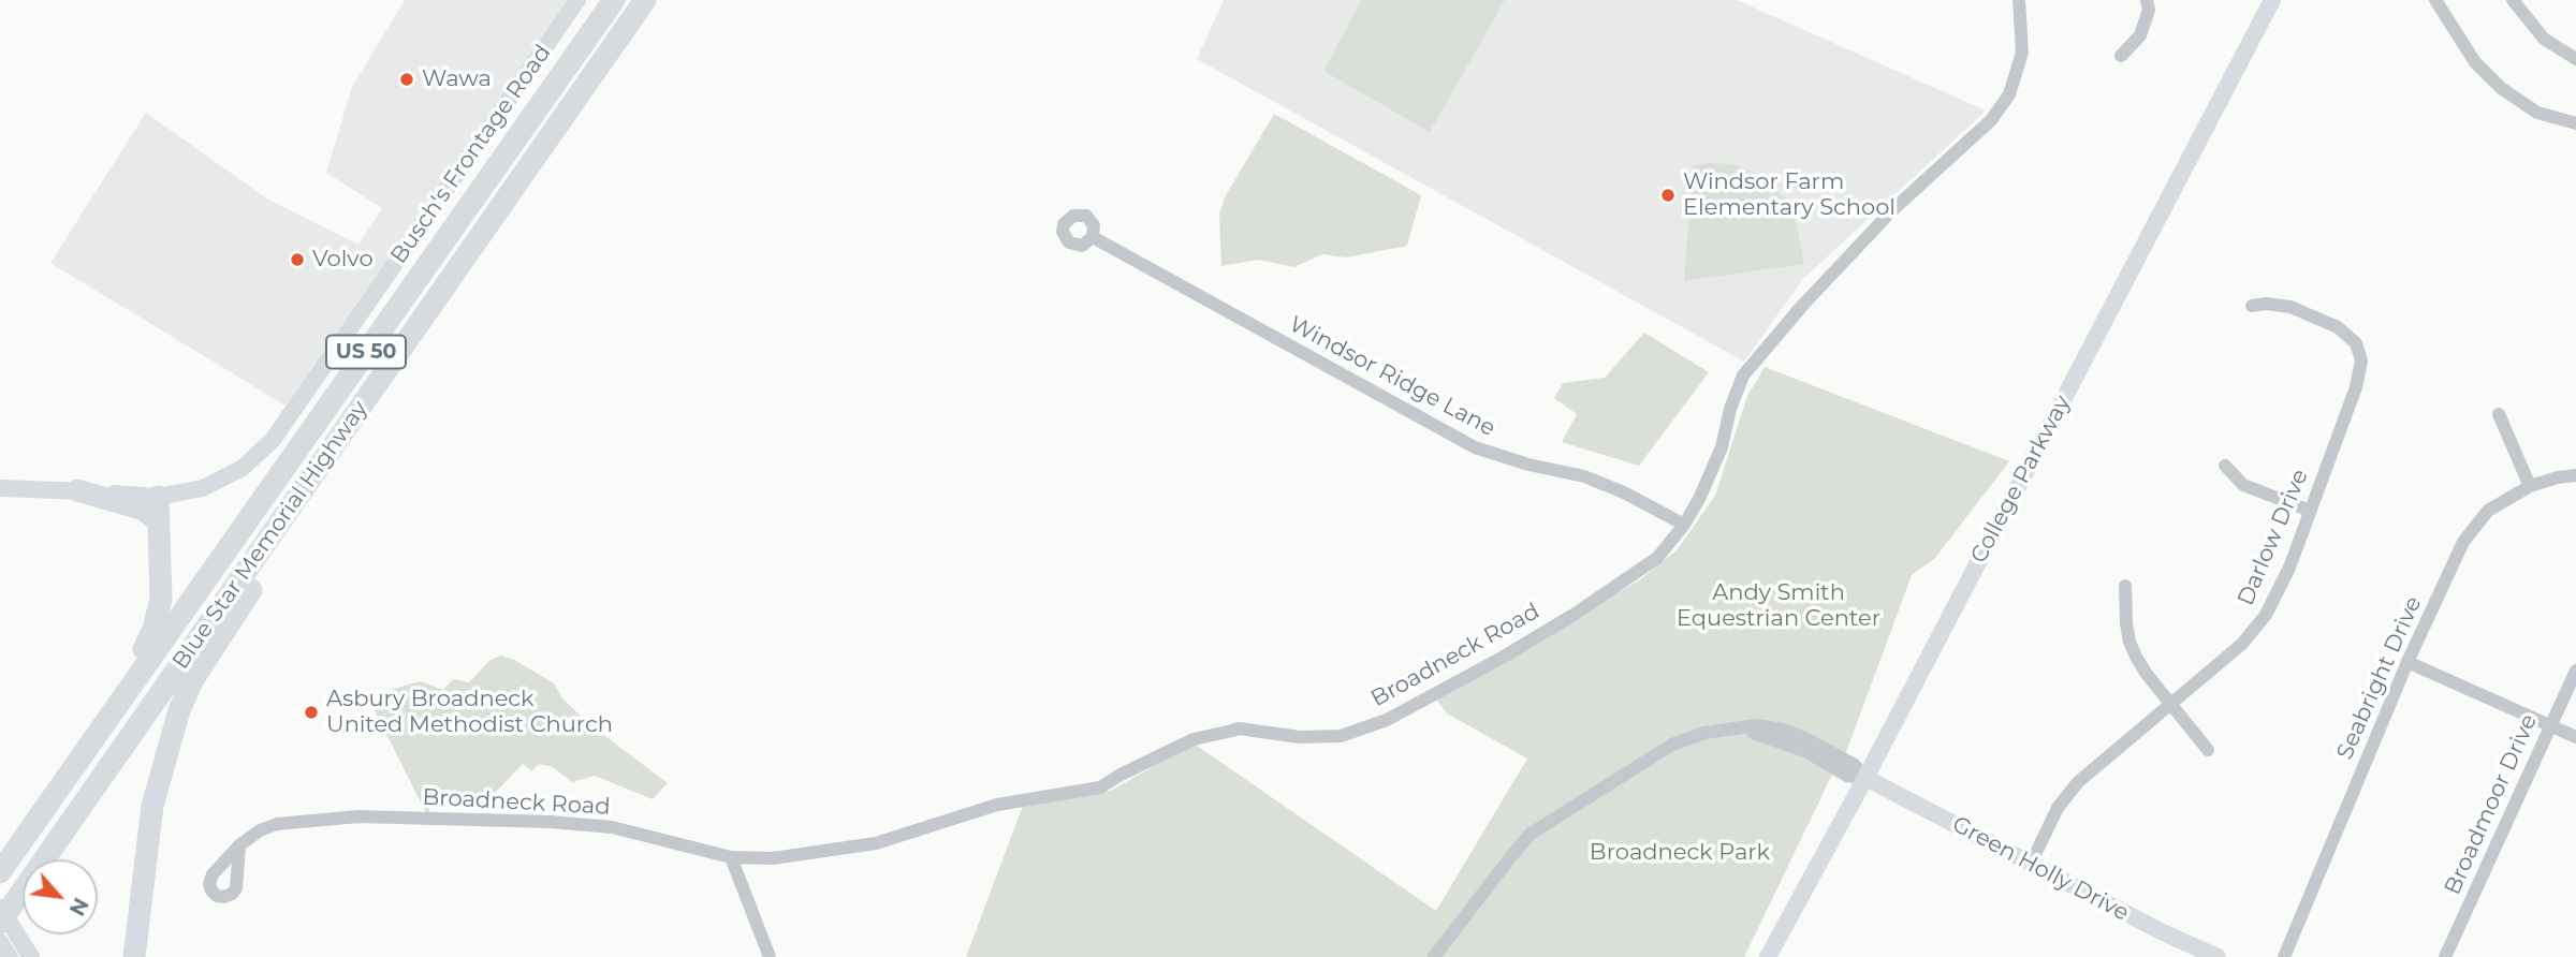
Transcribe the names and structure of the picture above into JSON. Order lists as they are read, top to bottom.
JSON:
{
  "streets": {
    "highway": ["US 50", "Blue Star Memorial Highway"],
    "main road": ["Busch's Frontage Road", "College Parkway", "Green Holly Drive"],
    "street": [
      "Windsor Ridge Lane",
      "Darlow Drive",
      "Broadneck Road",
      "Seabright Drive",
      "Broadmoor Drive"
    ]
  },
  "crossings": [
    ["Windsor Ridge Lane", "Broadneck Road"],
    ["College Parkway", "Green Holly Drive"],
    ["Darlow Drive", "Green Holly Drive"]
  ],
  "parks": ["Andy Smith Equestrian Center", "Broadneck Park"],
  "places": [
    "Wawa",
    "Windsor Farm Elementary School",
    "Volvo",
    "Asbury Broadneck United Methodist Church"
  ],
  "north": "bottom right"
}
